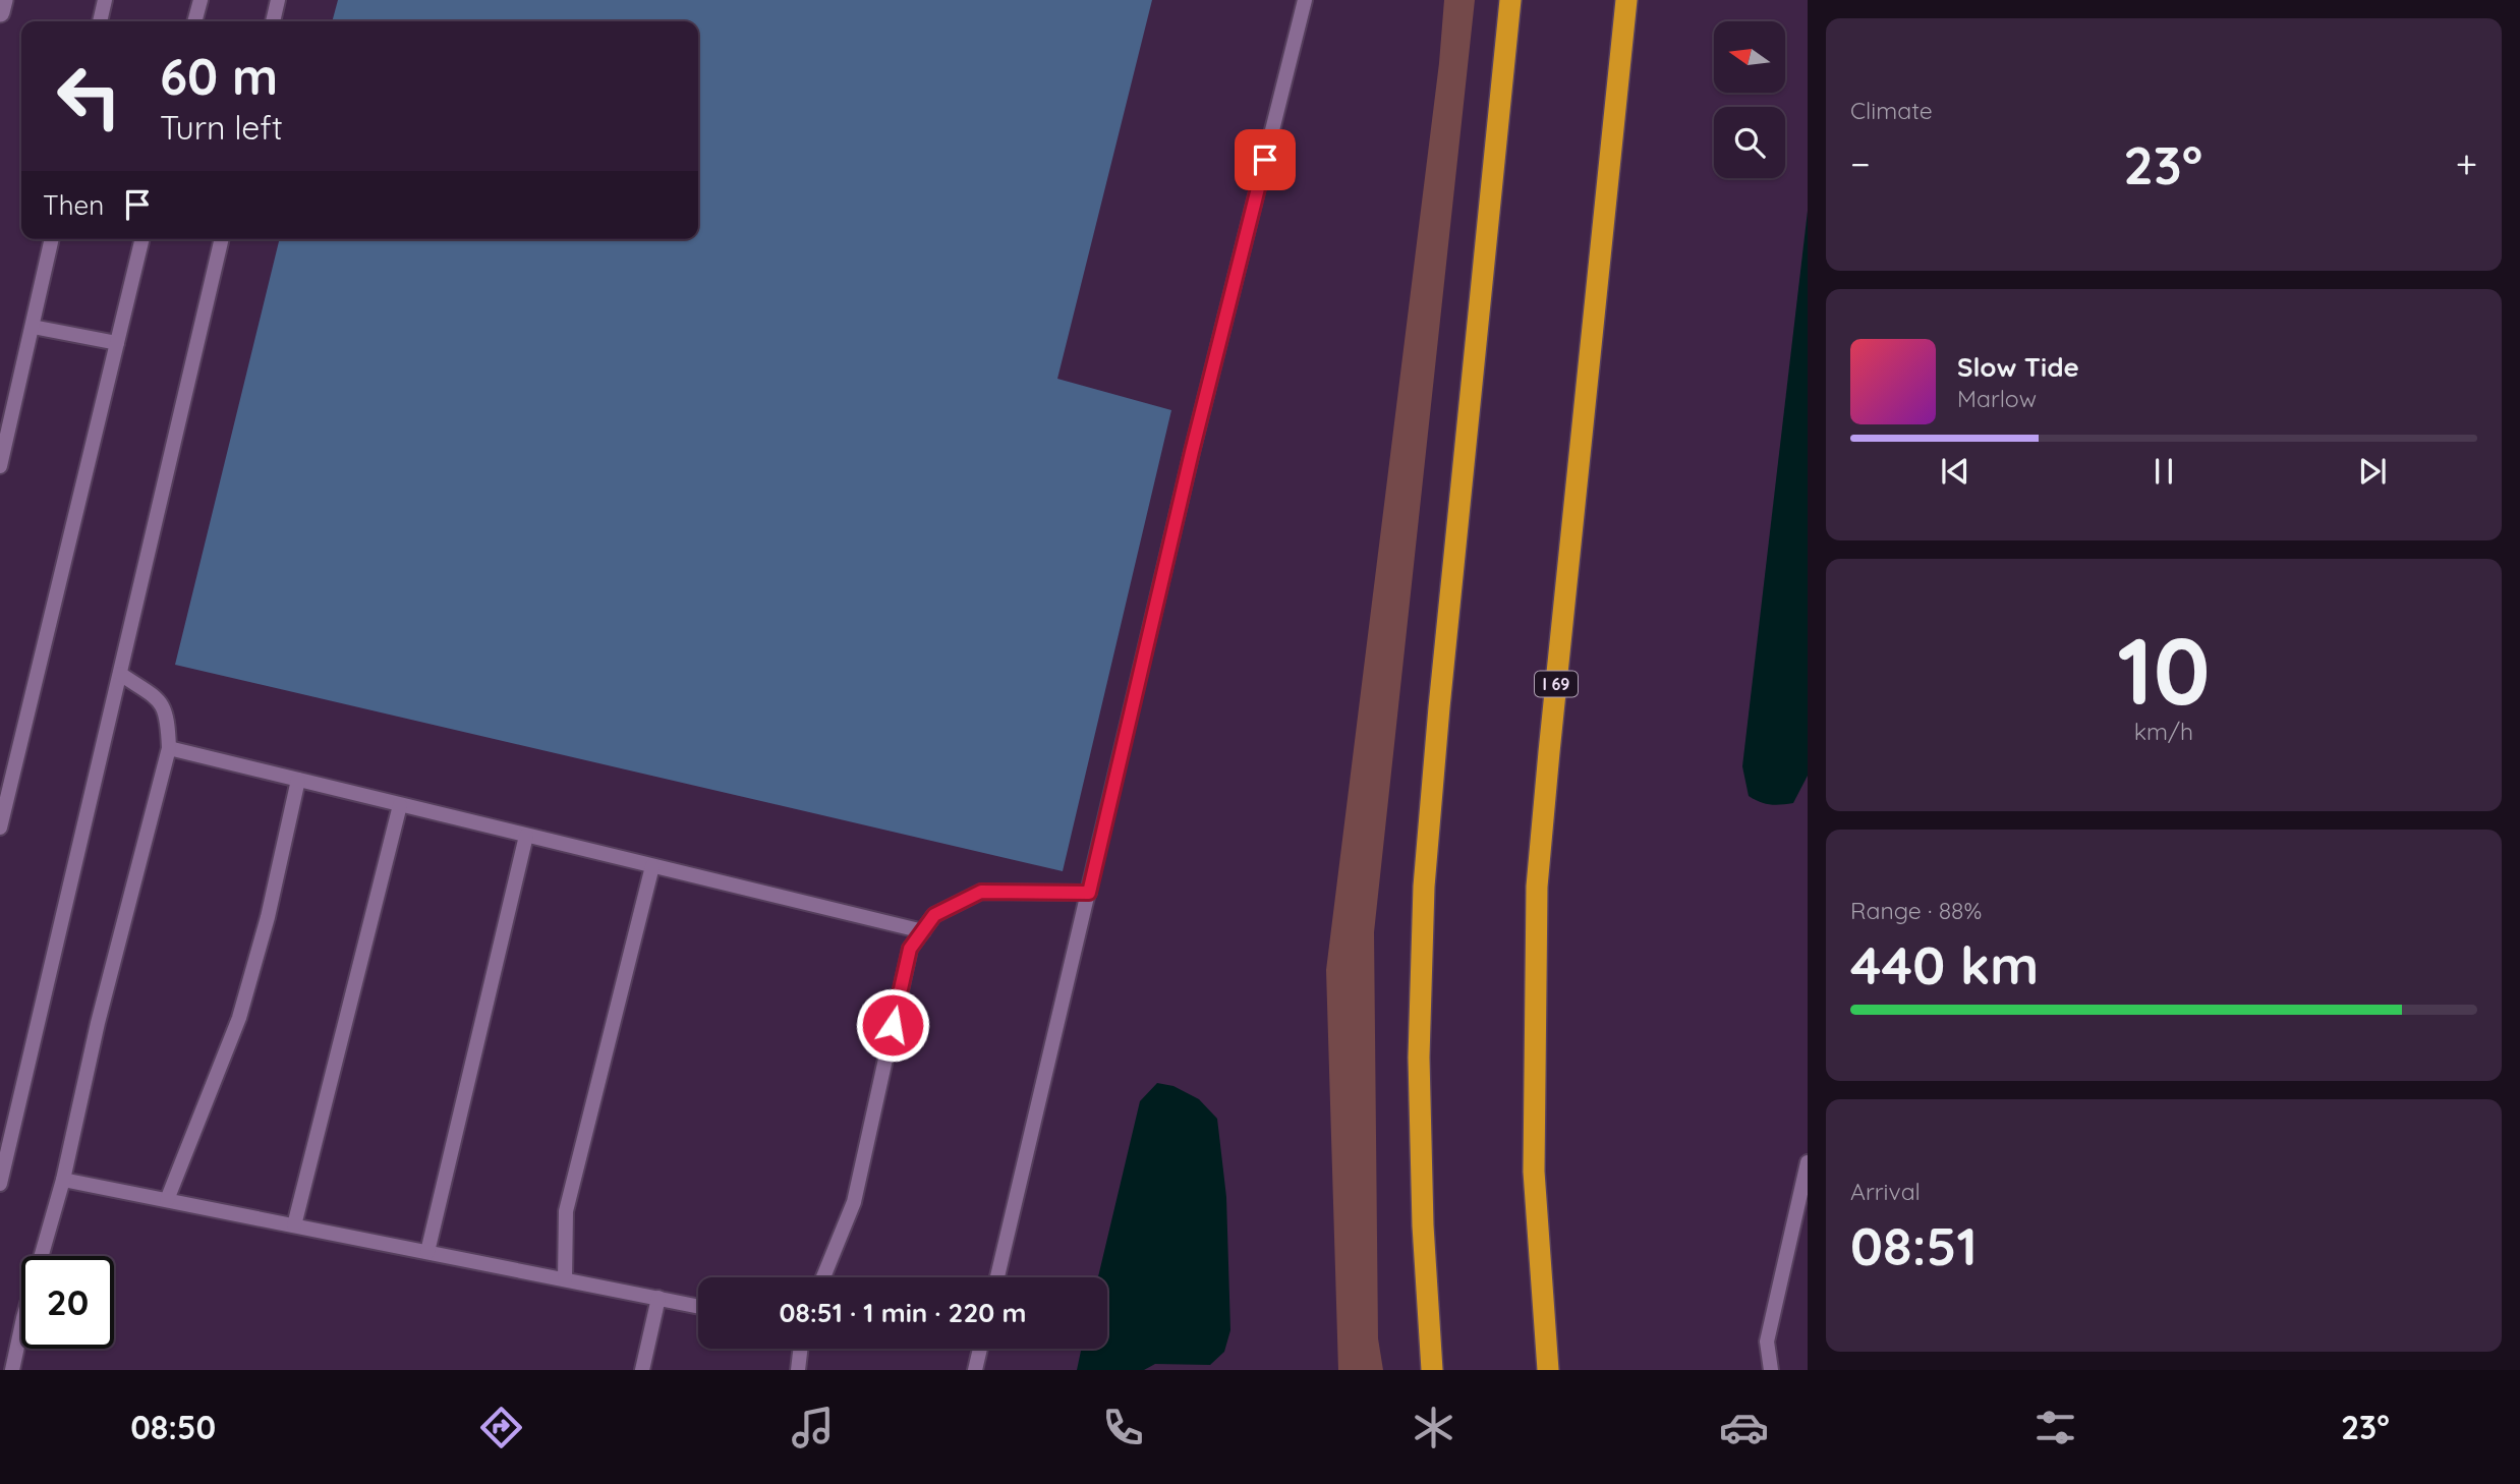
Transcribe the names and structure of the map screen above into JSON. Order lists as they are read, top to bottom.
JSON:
{
  "streets": {
    "highway": ["I 69"]
  },
  "north": "left",
  "page": {
    "tile": [
      "Climate",
      ["10", "km/h"],
      ["Range · 88%", "440 km"],
      ["Arrival", "08:51"]
    ],
    "turn": ["60 m", "Turn left"],
    "heat": ["−", "23°", "+"],
    "then": "Then",
    "song": ["Slow Tide", "Marlow"],
    "limit": "20",
    "trip": "08:51 · 1 min · 220 m",
    "tabs": ["08:50", "23°"]
  }
}
